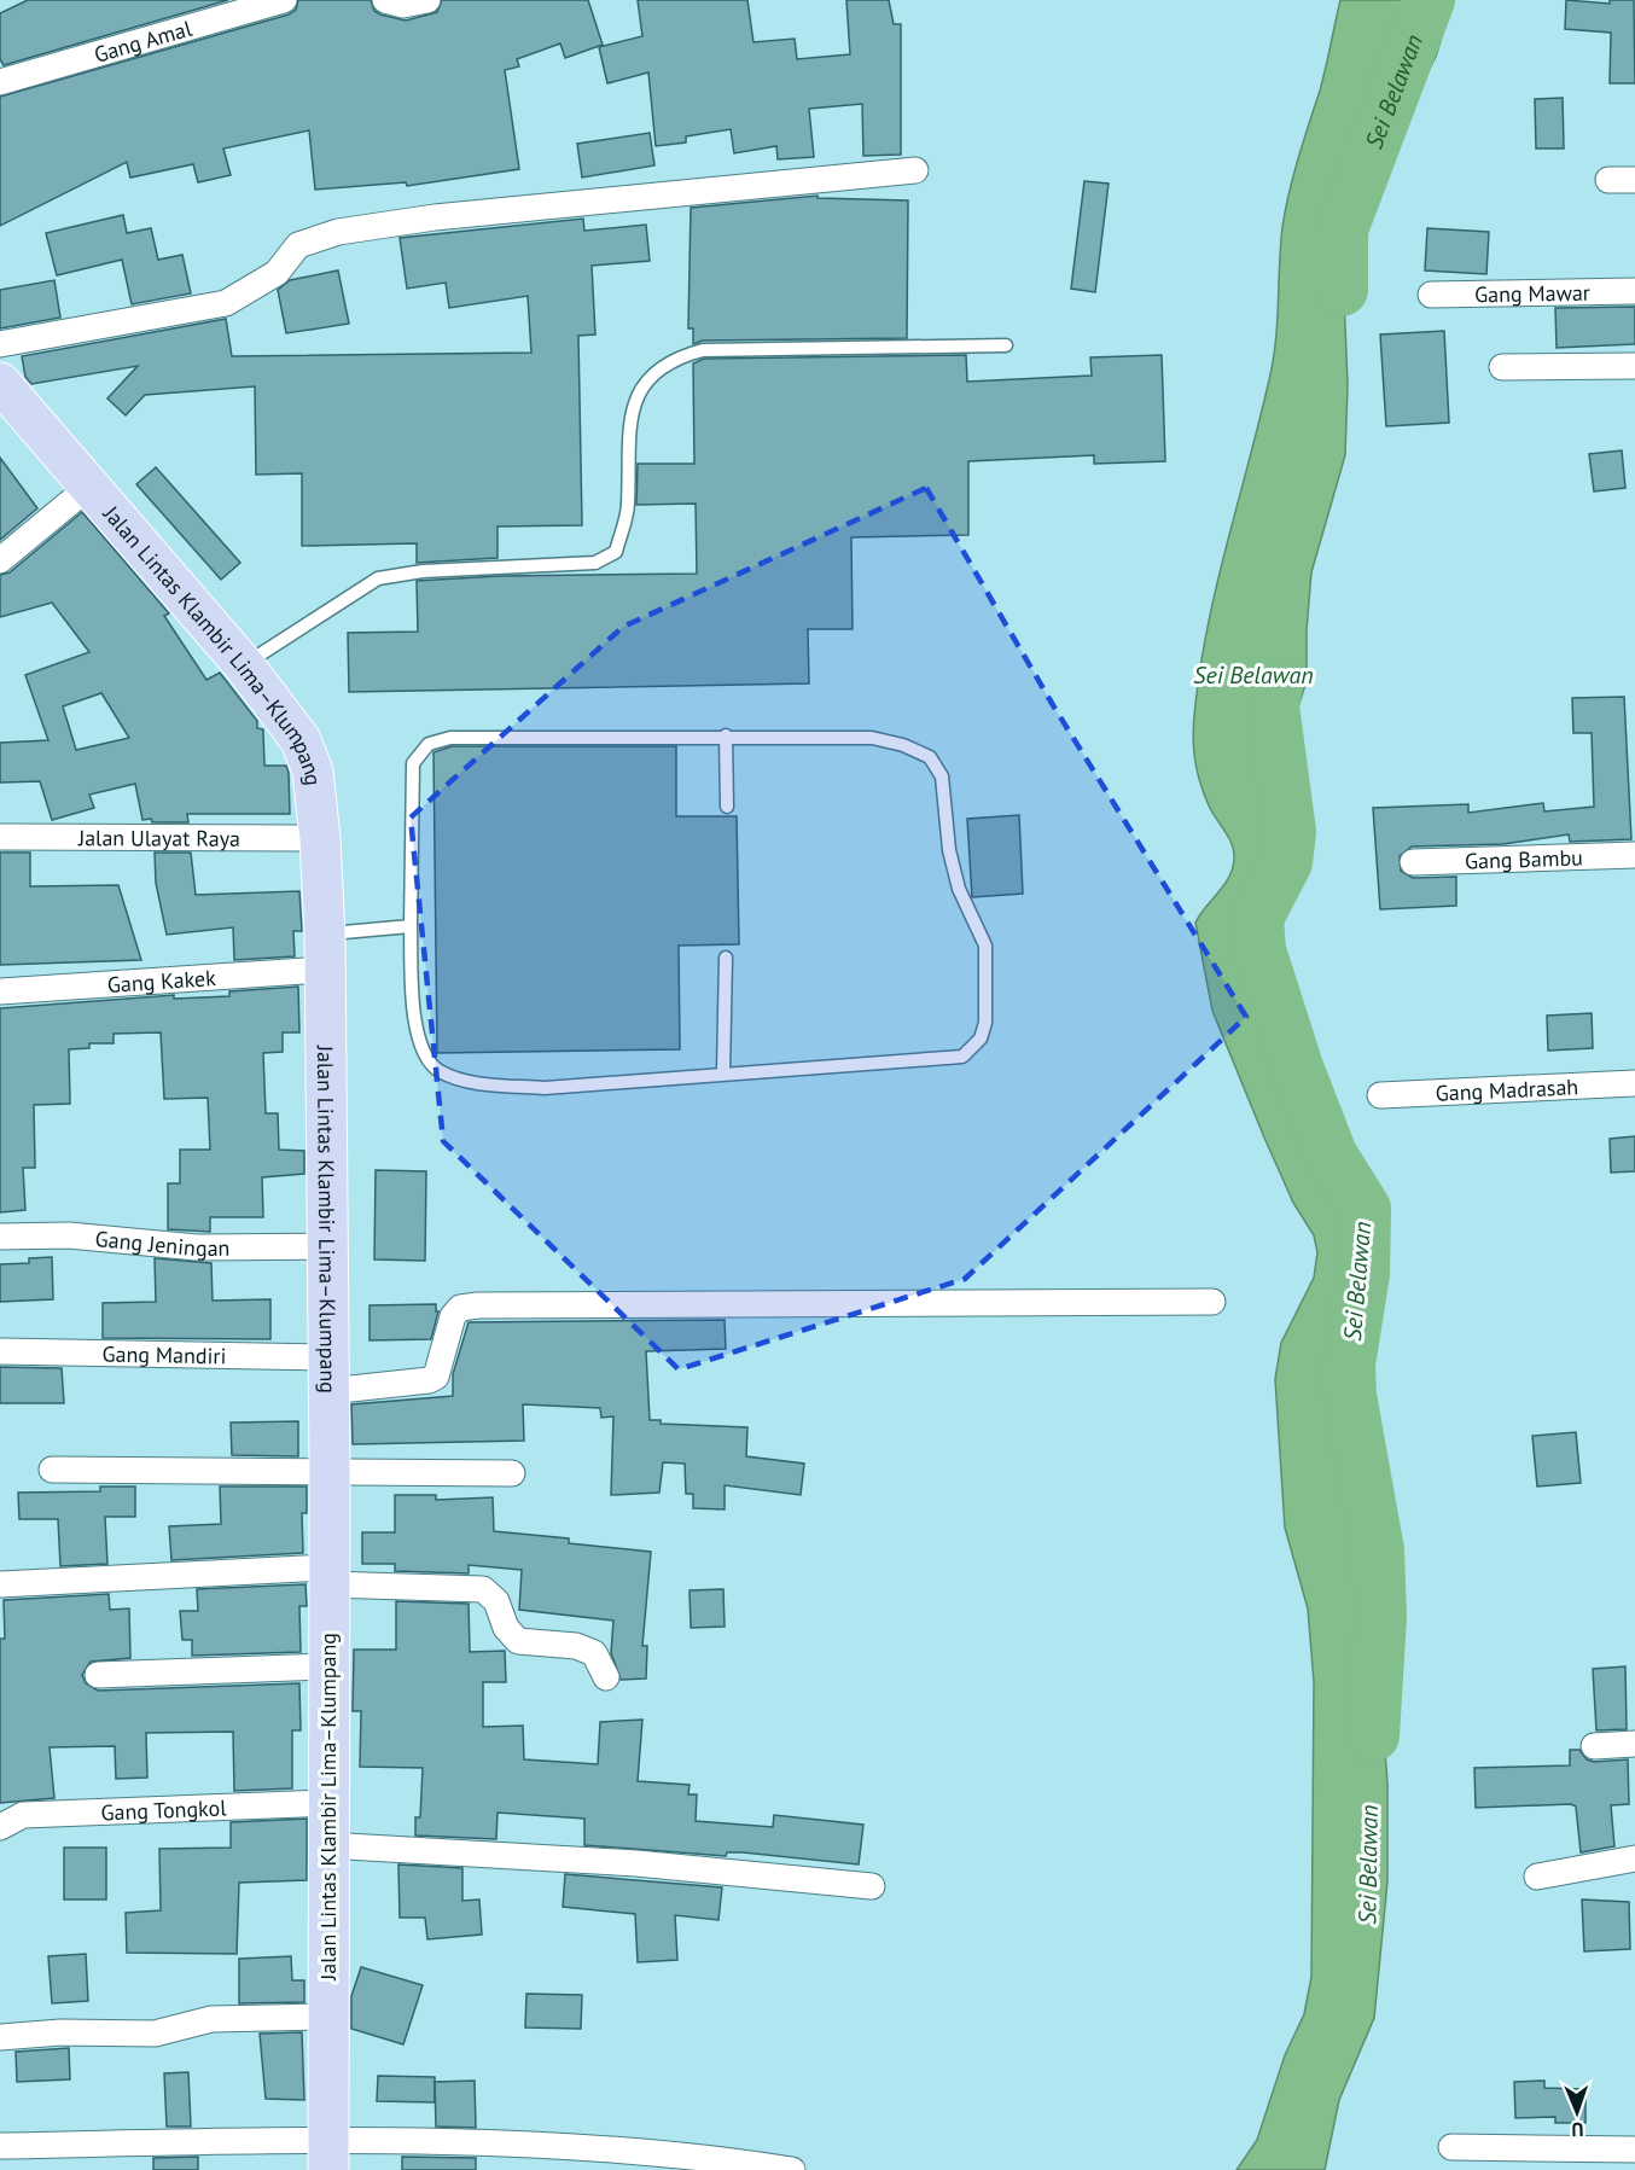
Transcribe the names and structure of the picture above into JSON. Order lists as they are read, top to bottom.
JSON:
{
  "streets": {
    "main road": ["Jalan Lintas Klambir Lima–Klumpang"],
    "street": [
      "Gang Amal",
      "Gang Mawar",
      "Jalan Ulayat Raya",
      "Gang Bambu",
      "Gang Kakek",
      "Gang Madrasah",
      "Gang Jeningan",
      "Gang Mandiri",
      "Gang Tongkol"
    ]
  },
  "crossings": [
    ["Jalan Lintas Klambir Lima–Klumpang", "Jalan Ulayat Raya"],
    ["Jalan Lintas Klambir Lima–Klumpang", "Gang Kakek"],
    ["Jalan Lintas Klambir Lima–Klumpang", "Gang Jeningan"],
    ["Jalan Lintas Klambir Lima–Klumpang", "Gang Mandiri"],
    ["Jalan Lintas Klambir Lima–Klumpang", "Gang Tongkol"]
  ],
  "water": ["Sei Belawan"],
  "north": "bottom"
}
